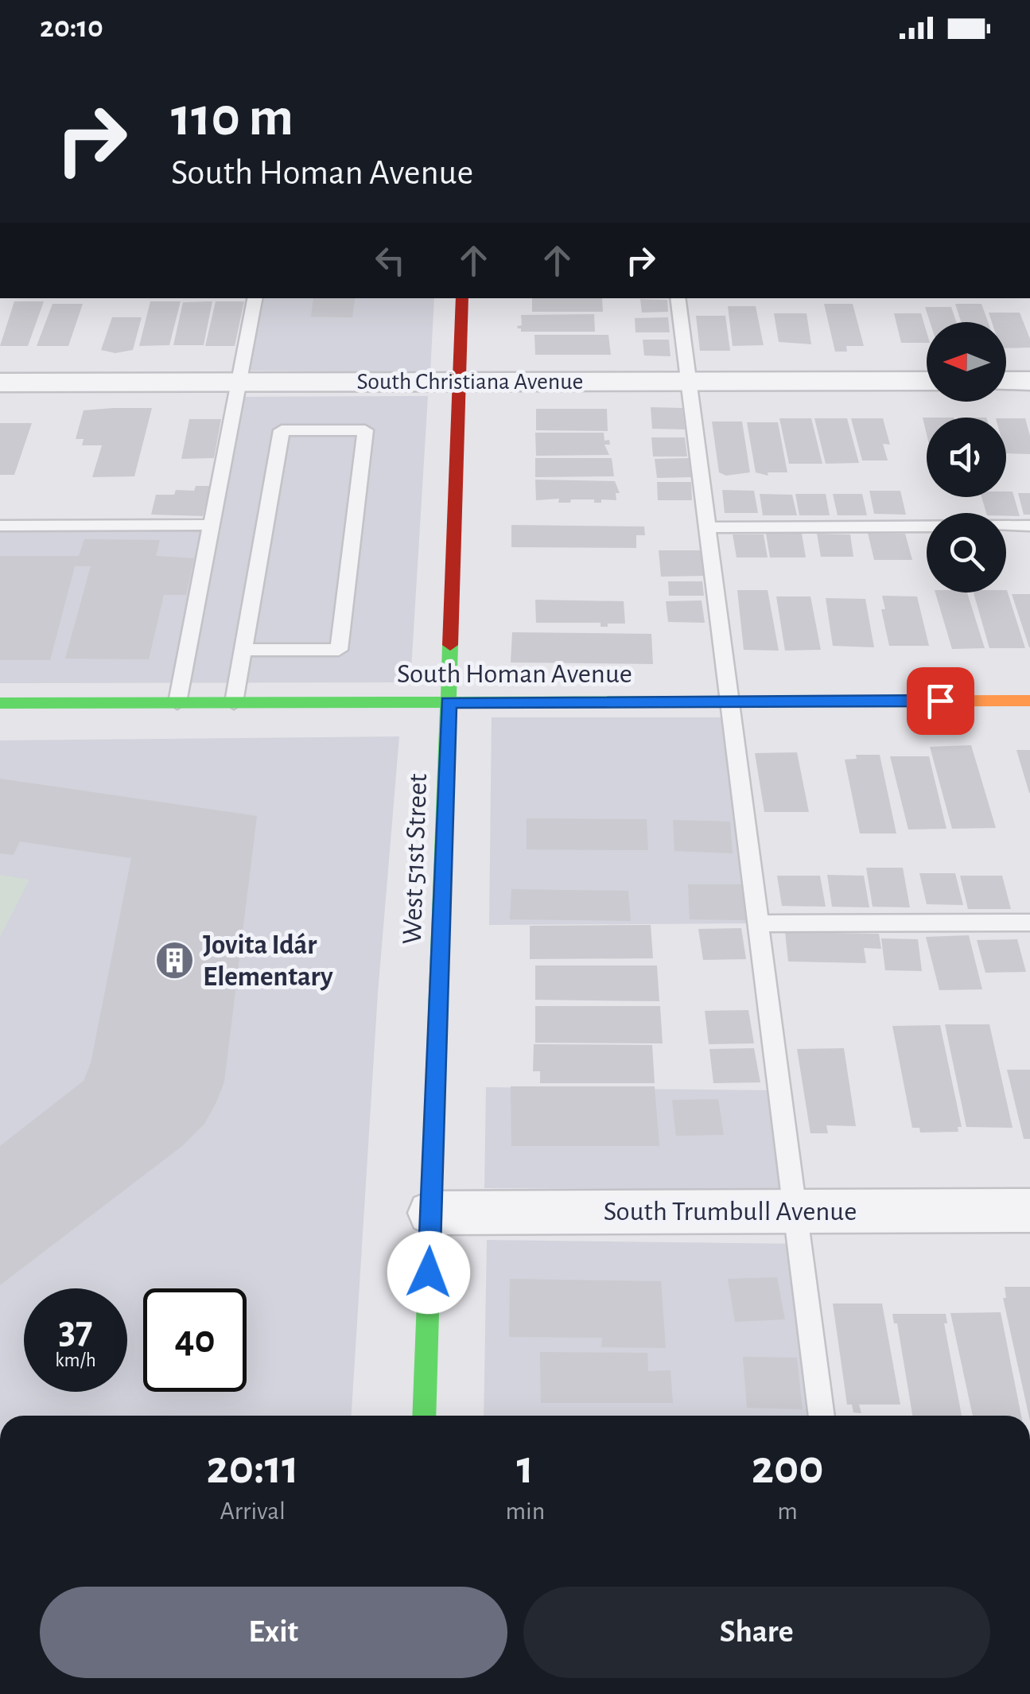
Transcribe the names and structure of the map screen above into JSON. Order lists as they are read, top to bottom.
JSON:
{
  "streets": {
    "street": [
      "South Christiana Avenue",
      "South Homan Avenue",
      "West 51st Street",
      "South Trumbull Avenue"
    ]
  },
  "crossings": [
    ["South Christiana Avenue", "West 51st Street"],
    ["South Homan Avenue", "West 51st Street"],
    ["West 51st Street", "South Trumbull Avenue"]
  ],
  "places": {
    "building": ["Jovita Idár Elementary"]
  },
  "north": "left",
  "page": {
    "status": "20:10",
    "turn": ["110 m", "South Homan Avenue"],
    "speed": "37 km/h",
    "limit": "40",
    "eta": [
      "20:11",
      "Arrival",
      "1",
      "min",
      "200",
      "m"
    ],
    "buttons": ["Exit", "Share"]
  }
}
